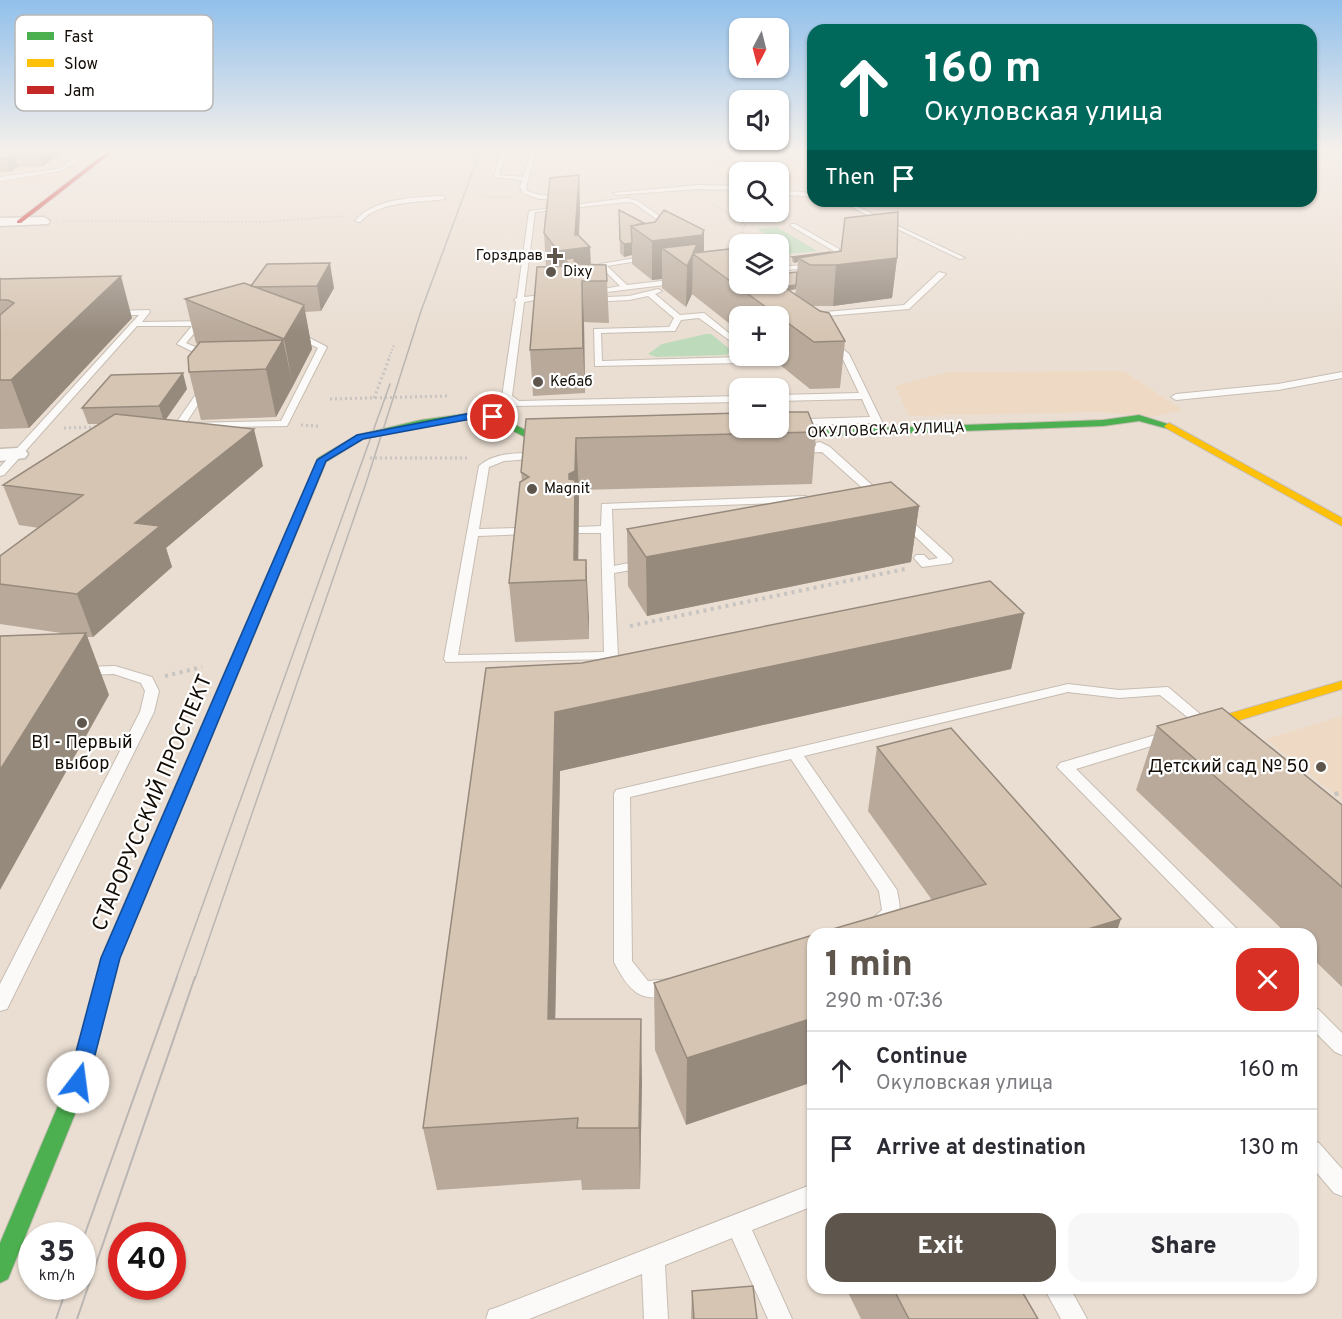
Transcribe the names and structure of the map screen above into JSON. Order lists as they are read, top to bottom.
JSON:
{
  "streets": {
    "street": ["ОКУЛОВСКАЯ УЛИЦА", "СТАРОРУССКИЙ ПРОСПЕКТ"]
  },
  "places": {
    "health": ["Горздрав"],
    "other": [
      "Dixy",
      "Кебаб",
      "Magnit",
      "В1 - Первый выбор",
      "Детский сад № 50"
    ]
  },
  "legend": ["Fast", "Slow", "Jam"],
  "north": "bottom",
  "page": {
    "map_buttons": ["+", "−"],
    "turn": ["160 m", "Окуловская улица"],
    "then": "Then",
    "heading": ["1 min", "290 m · 07:36"],
    "list": [
      {
        "name": "Continue",
        "note": "Окуловская улица",
        "value": "160 m"
      },
      {
        "name": "Arrive at destination",
        "value": "130 m"
      }
    ],
    "buttons": ["Exit", "Share"],
    "speed": "35 km/h",
    "limit": "40"
  }
}
